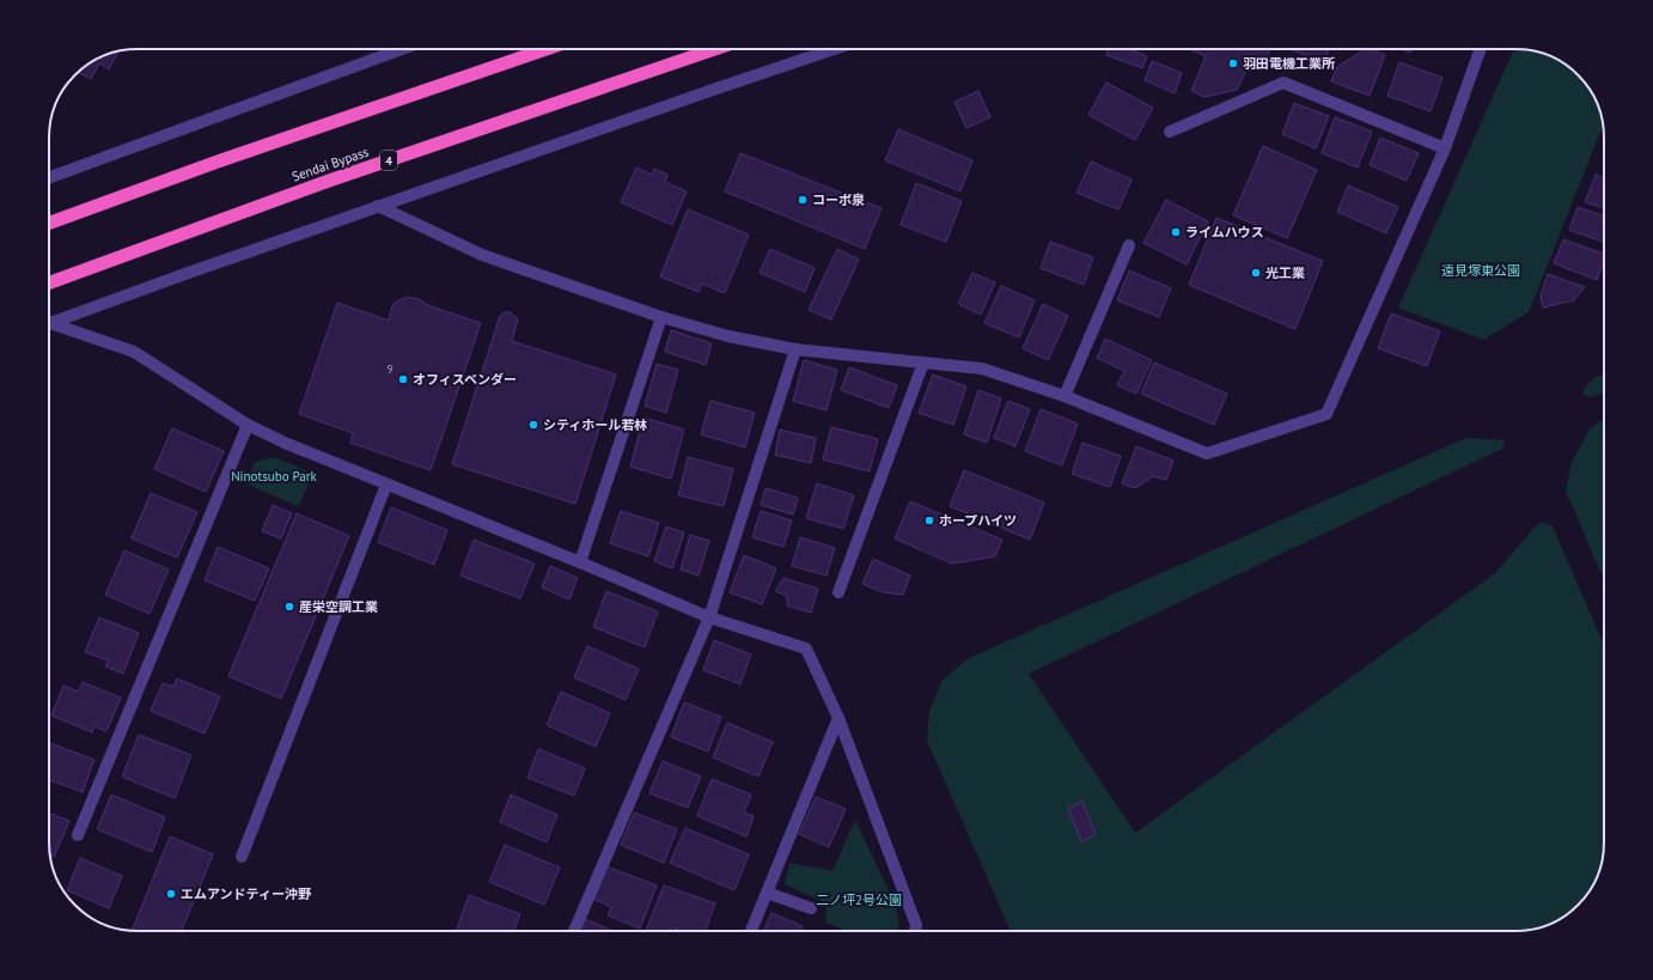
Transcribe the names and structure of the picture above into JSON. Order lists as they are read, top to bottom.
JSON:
{
  "streets": {
    "highway": ["4", "Sendai Bypass"]
  },
  "parks": ["遠見塚東公園", "Ninotsubo Park", "二ノ坪2号公園"],
  "places": [
    "羽田電機工業所",
    "コーポ泉",
    "ライムハウス",
    "光工業",
    "オフィスベンダー",
    "シティホール若林",
    "ホープハイツ",
    "産栄空調工業",
    "エムアンドティー沖野"
  ],
  "house_numbers": ["9"]
}
